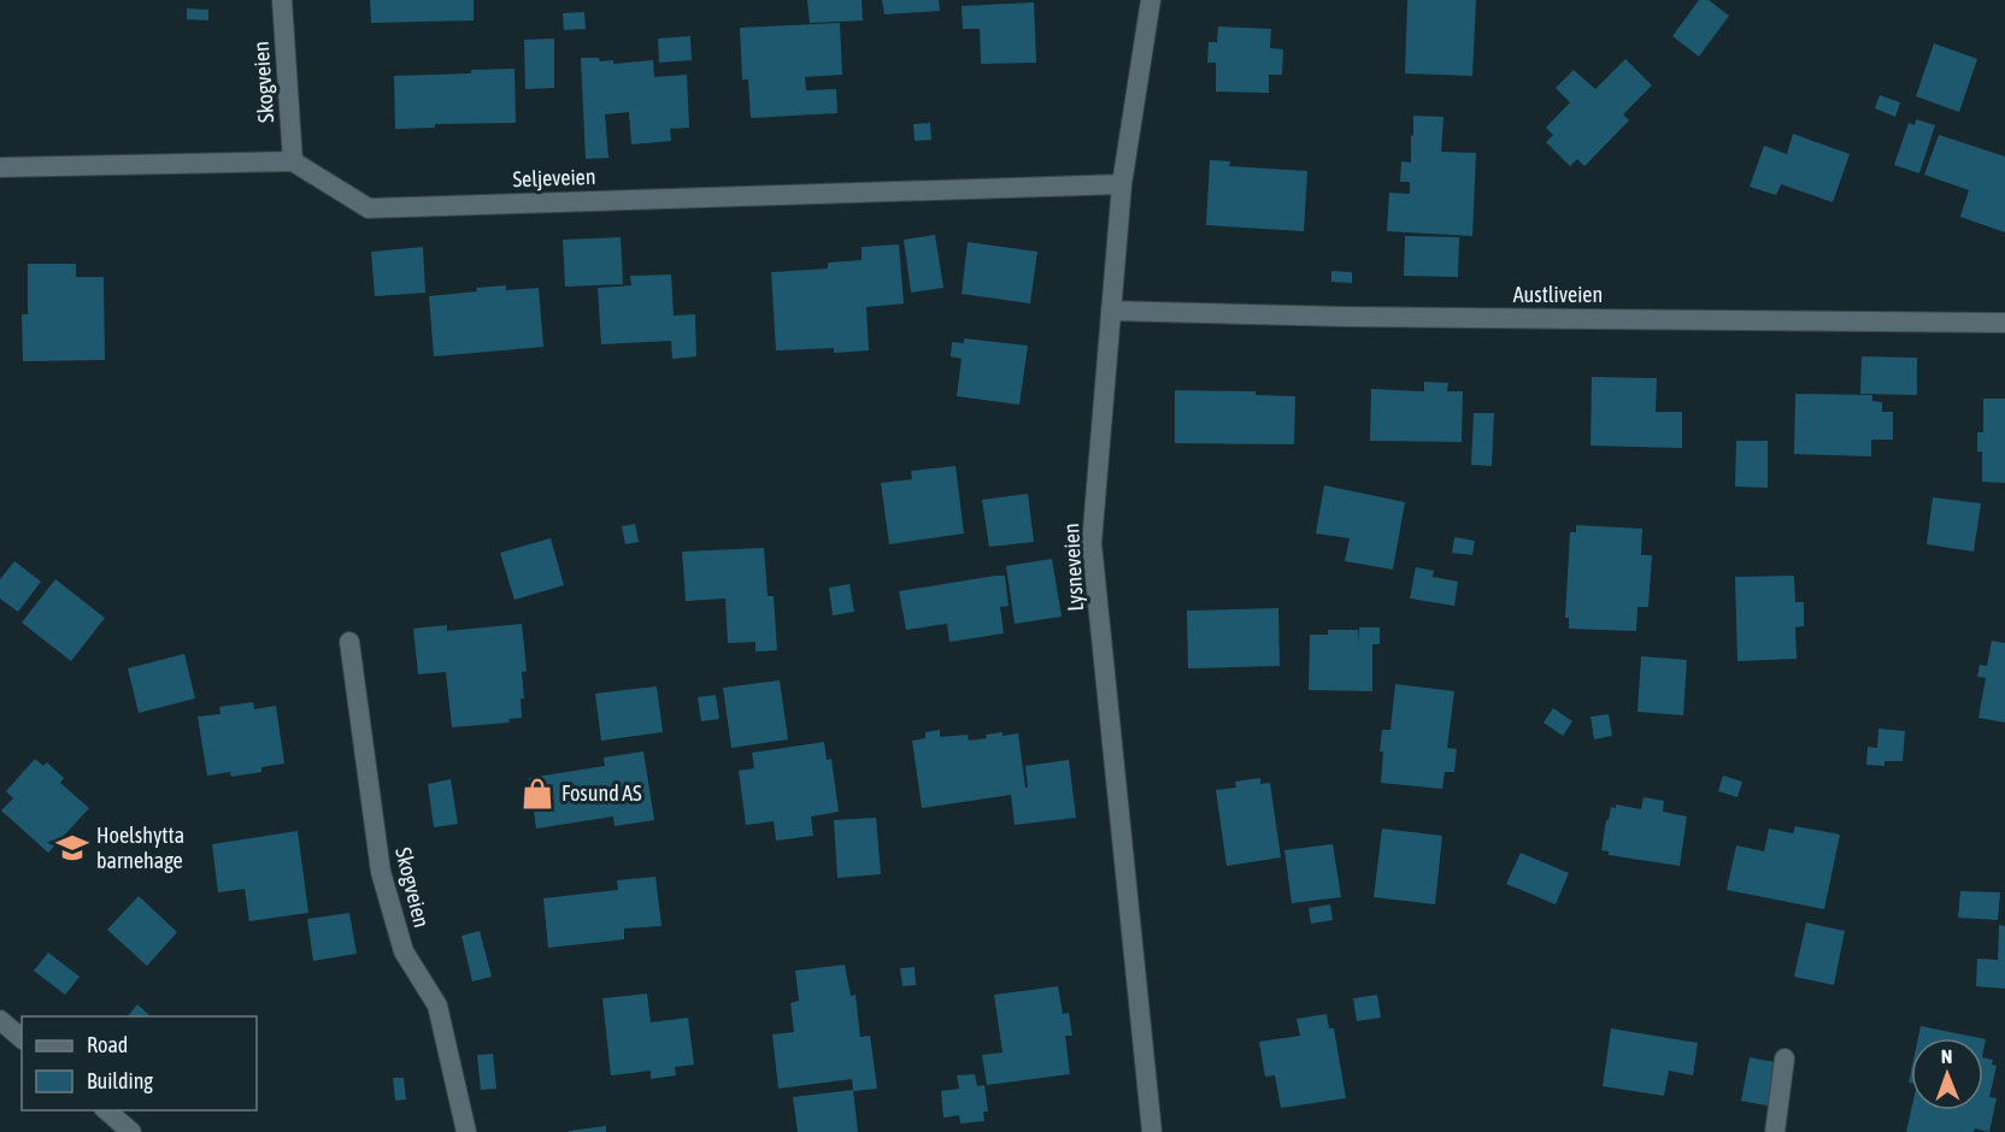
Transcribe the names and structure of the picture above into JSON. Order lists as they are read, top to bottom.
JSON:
{
  "streets": {
    "street": [
      "Skogveien",
      "Seljeveien",
      "Austliveien",
      "Lysneveien"
    ]
  },
  "crossings": [
    ["Skogveien", "Seljeveien"],
    ["Seljeveien", "Lysneveien"],
    ["Austliveien", "Lysneveien"]
  ],
  "places": {
    "shop": ["Fosund AS"],
    "school or university": ["Hoelshytta barnehage"]
  },
  "legend": ["Road", "Building"],
  "north": "top"
}
